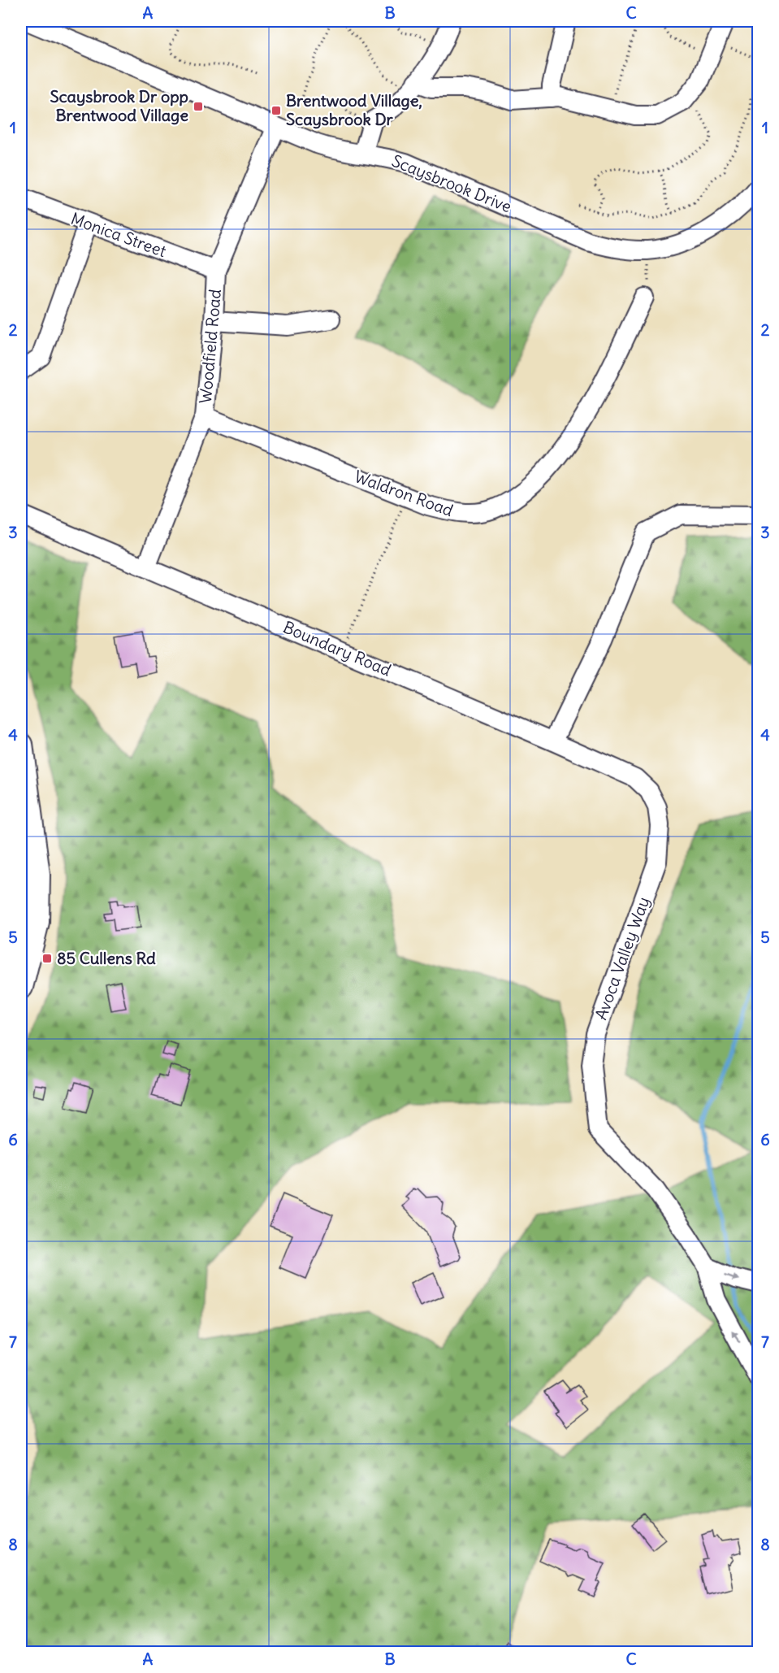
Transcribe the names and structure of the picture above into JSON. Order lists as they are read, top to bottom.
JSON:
{
  "streets": {
    "street": [
      "Scaysbrook Drive",
      "Monica Street",
      "Woodfield Road",
      "Waldron Road",
      "Boundary Road",
      "Avoca Valley Way"
    ]
  },
  "crossings": [
    ["Scaysbrook Drive", "Woodfield Road"],
    ["Monica Street", "Woodfield Road"],
    ["Woodfield Road", "Waldron Road"],
    ["Woodfield Road", "Boundary Road"],
    ["Boundary Road", "Avoca Valley Way"]
  ],
  "places": {
    "transit": ["Scaysbrook Dr opp Brentwood Village", "Brentwood Village, Scaysbrook Dr", "85 Cullens Rd"]
  },
  "grid": {
    "columns": ["A", "B", "C"],
    "rows": [
      "1",
      "2",
      "3",
      "4",
      "5",
      "6",
      "7",
      "8"
    ]
  }
}
